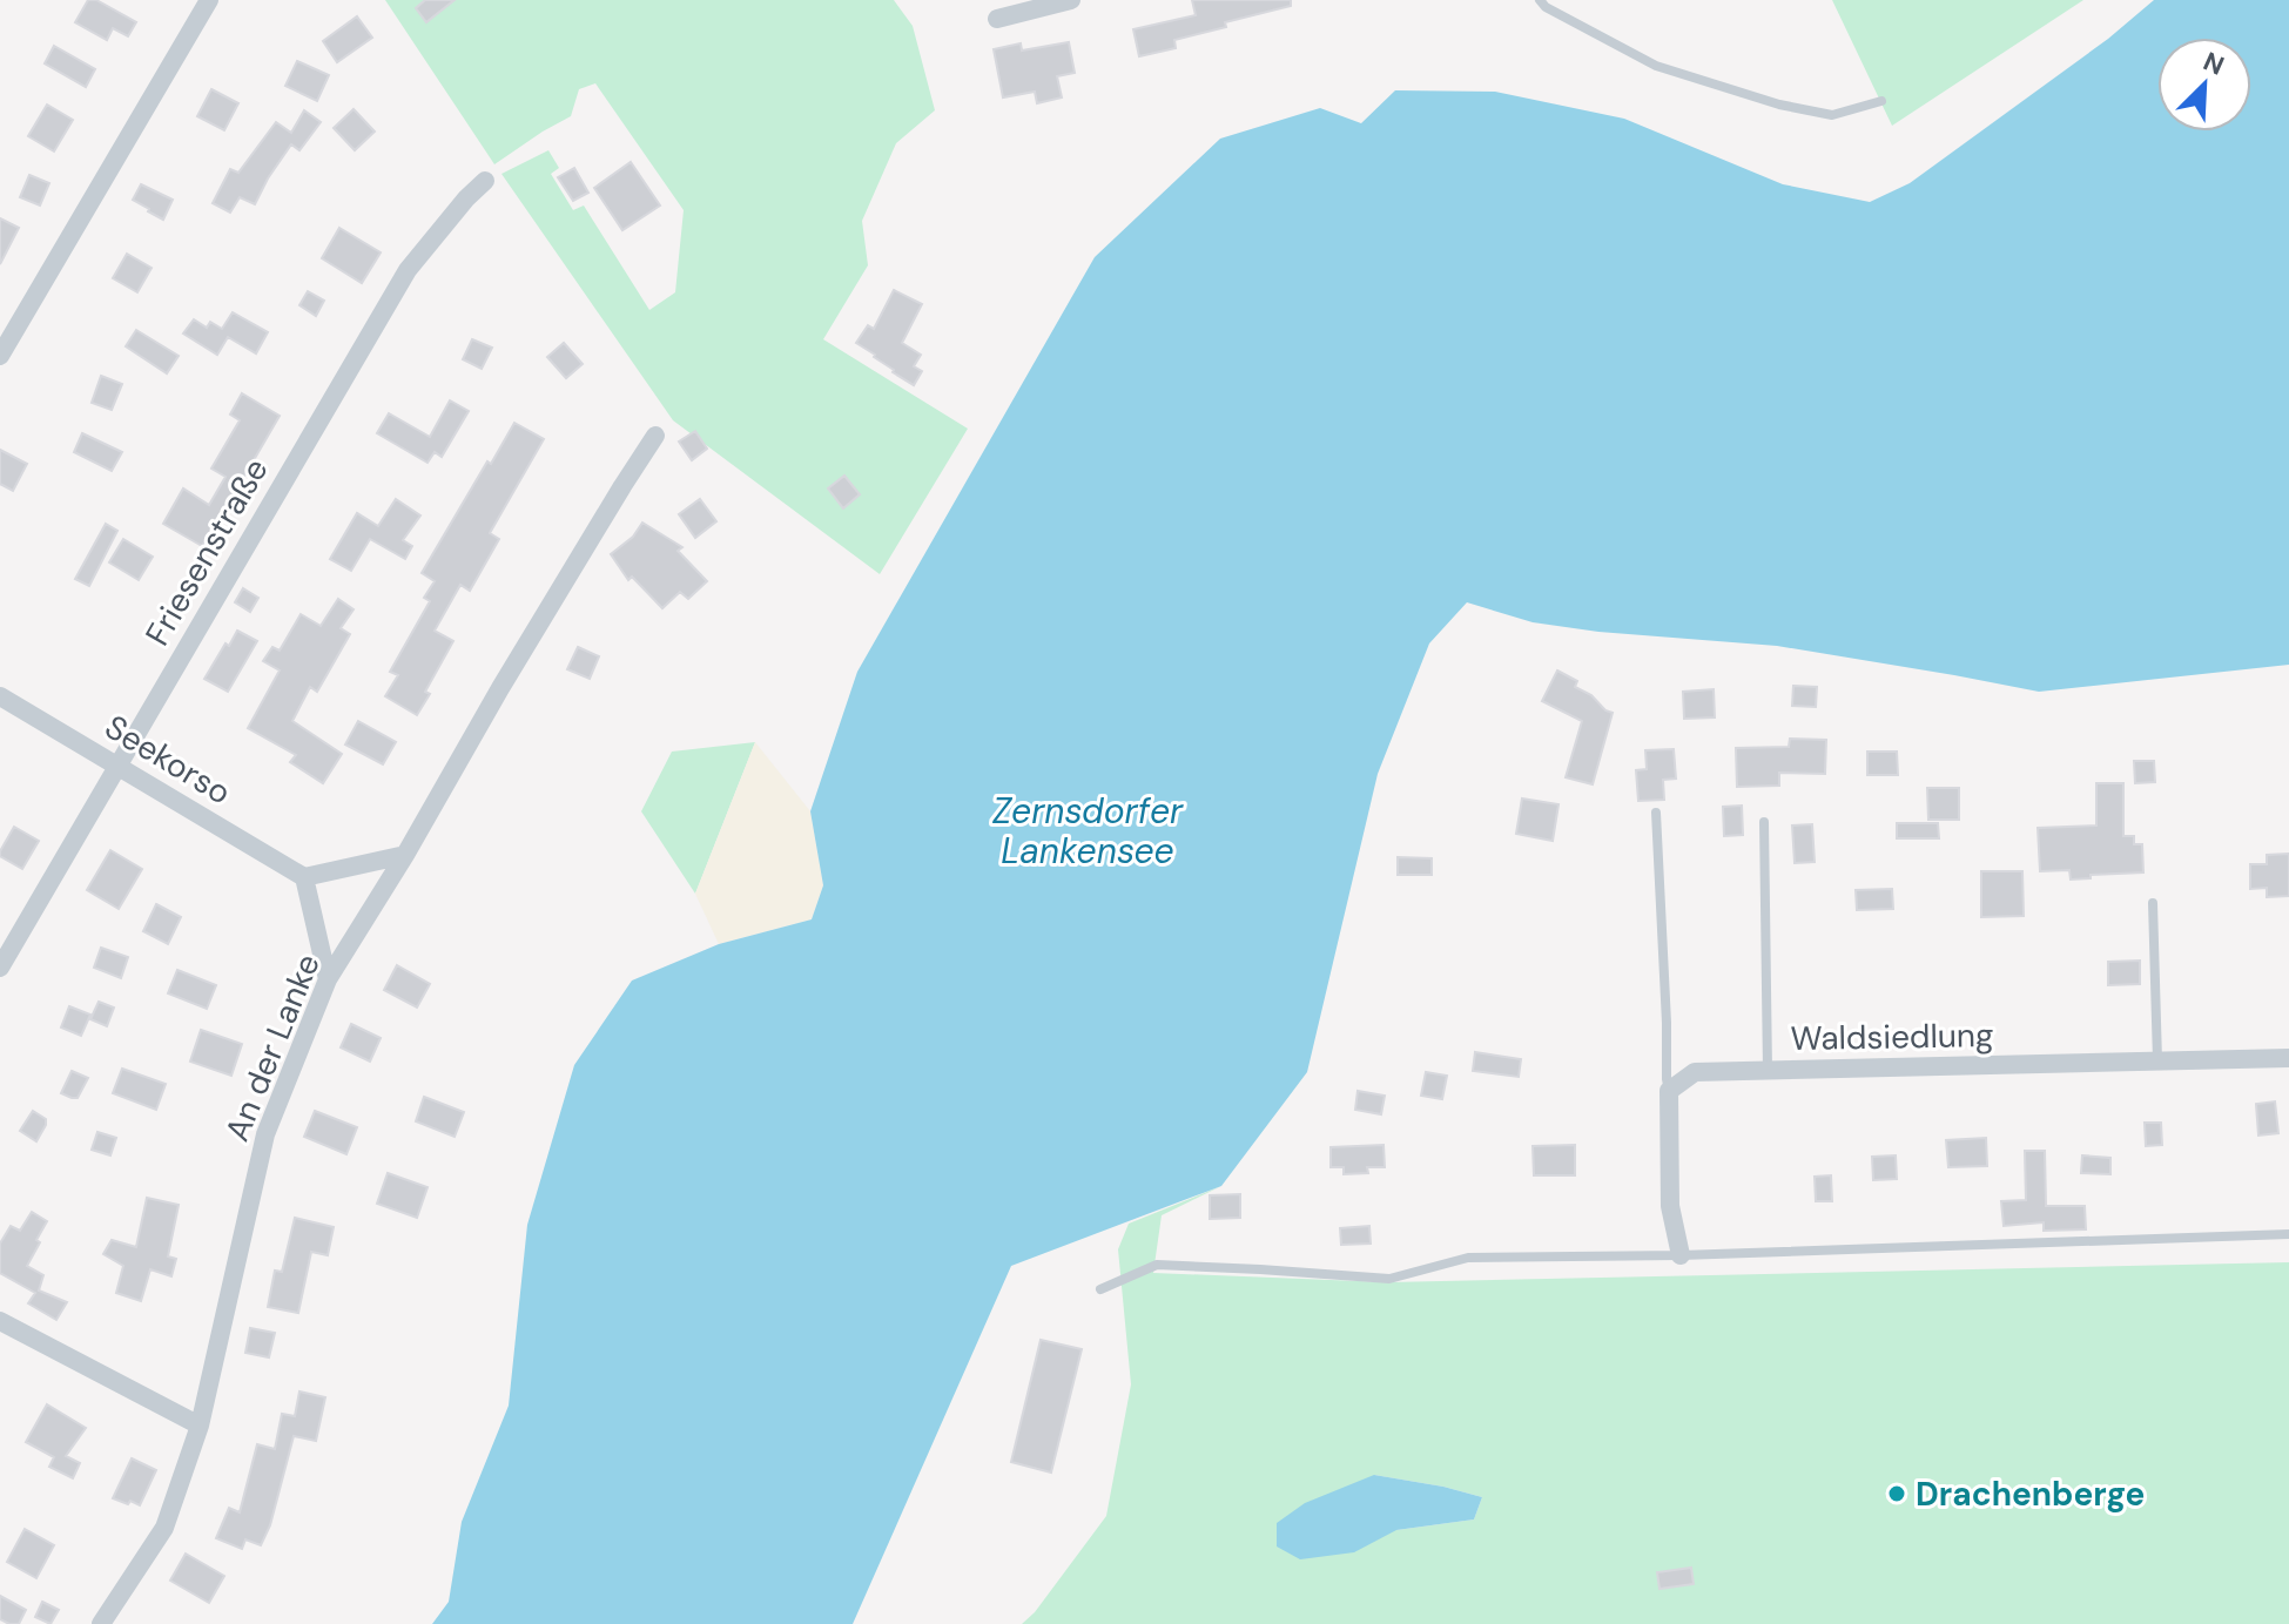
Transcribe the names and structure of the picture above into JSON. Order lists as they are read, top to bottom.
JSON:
{
  "streets": {
    "street": [
      "Friesenstraße",
      "Seekorso",
      "Waldsiedlung",
      "An der Lanke"
    ]
  },
  "crossings": [
    ["Friesenstraße", "Seekorso"]
  ],
  "water": ["Zernsdorfer Lankensee"],
  "places": ["Drachenberge"],
  "north": "top right"
}
